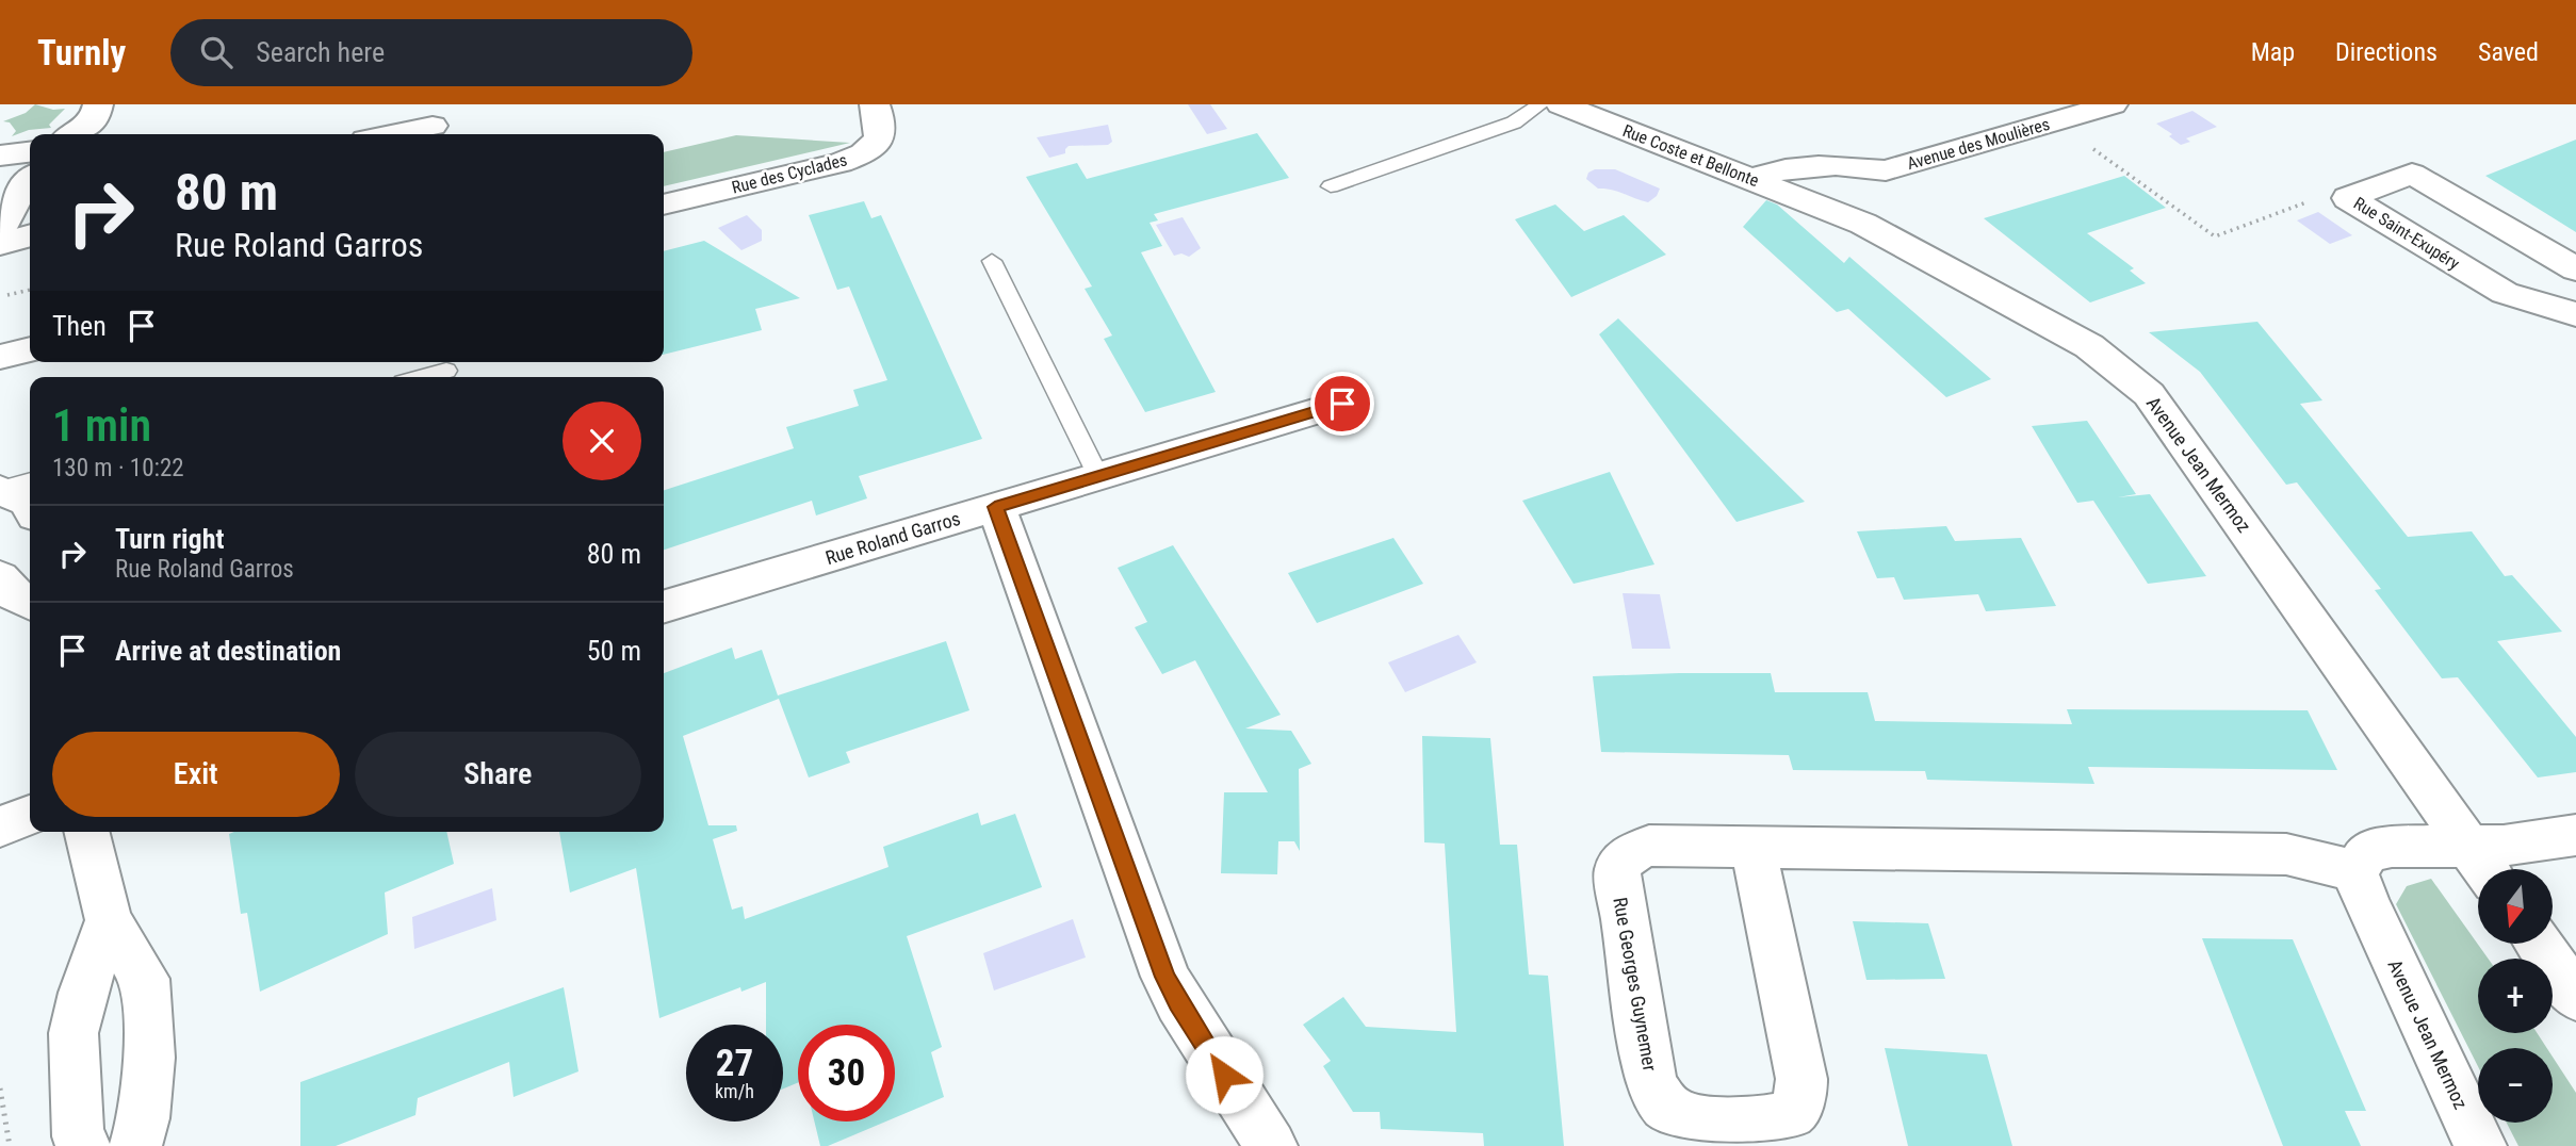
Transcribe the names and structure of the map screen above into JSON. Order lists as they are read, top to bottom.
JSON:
{
  "streets": {
    "street": [
      "Avenue des Moulières",
      "Rue Coste et Bellonte",
      "Rue des Cyclades",
      "Rue Saint-Exupéry",
      "Avenue Jean Mermoz",
      "Rue Roland Garros",
      "Rue Georges Guynemer"
    ]
  },
  "crossings": [
    ["Avenue des Moulières", "Rue Coste et Bellonte"],
    ["Avenue des Moulières", "Avenue Jean Mermoz"],
    ["Rue Coste et Bellonte", "Avenue Jean Mermoz"],
    ["Avenue Jean Mermoz", "Rue Georges Guynemer"]
  ],
  "north": "bottom",
  "page": {
    "header": "Turnly",
    "search": "Search here",
    "nav": ["Map", "Directions", "Saved"],
    "turn": ["80 m", "Rue Roland Garros"],
    "then": "Then",
    "heading": ["1 min", "130 m · 10:22"],
    "list": [
      {
        "name": "Turn right",
        "note": "Rue Roland Garros",
        "value": "80 m"
      },
      {
        "name": "Arrive at destination",
        "value": "50 m"
      }
    ],
    "buttons": ["Exit", "Share"],
    "map_buttons": ["+", "−"],
    "speed": "27 km/h",
    "limit": "30"
  }
}
